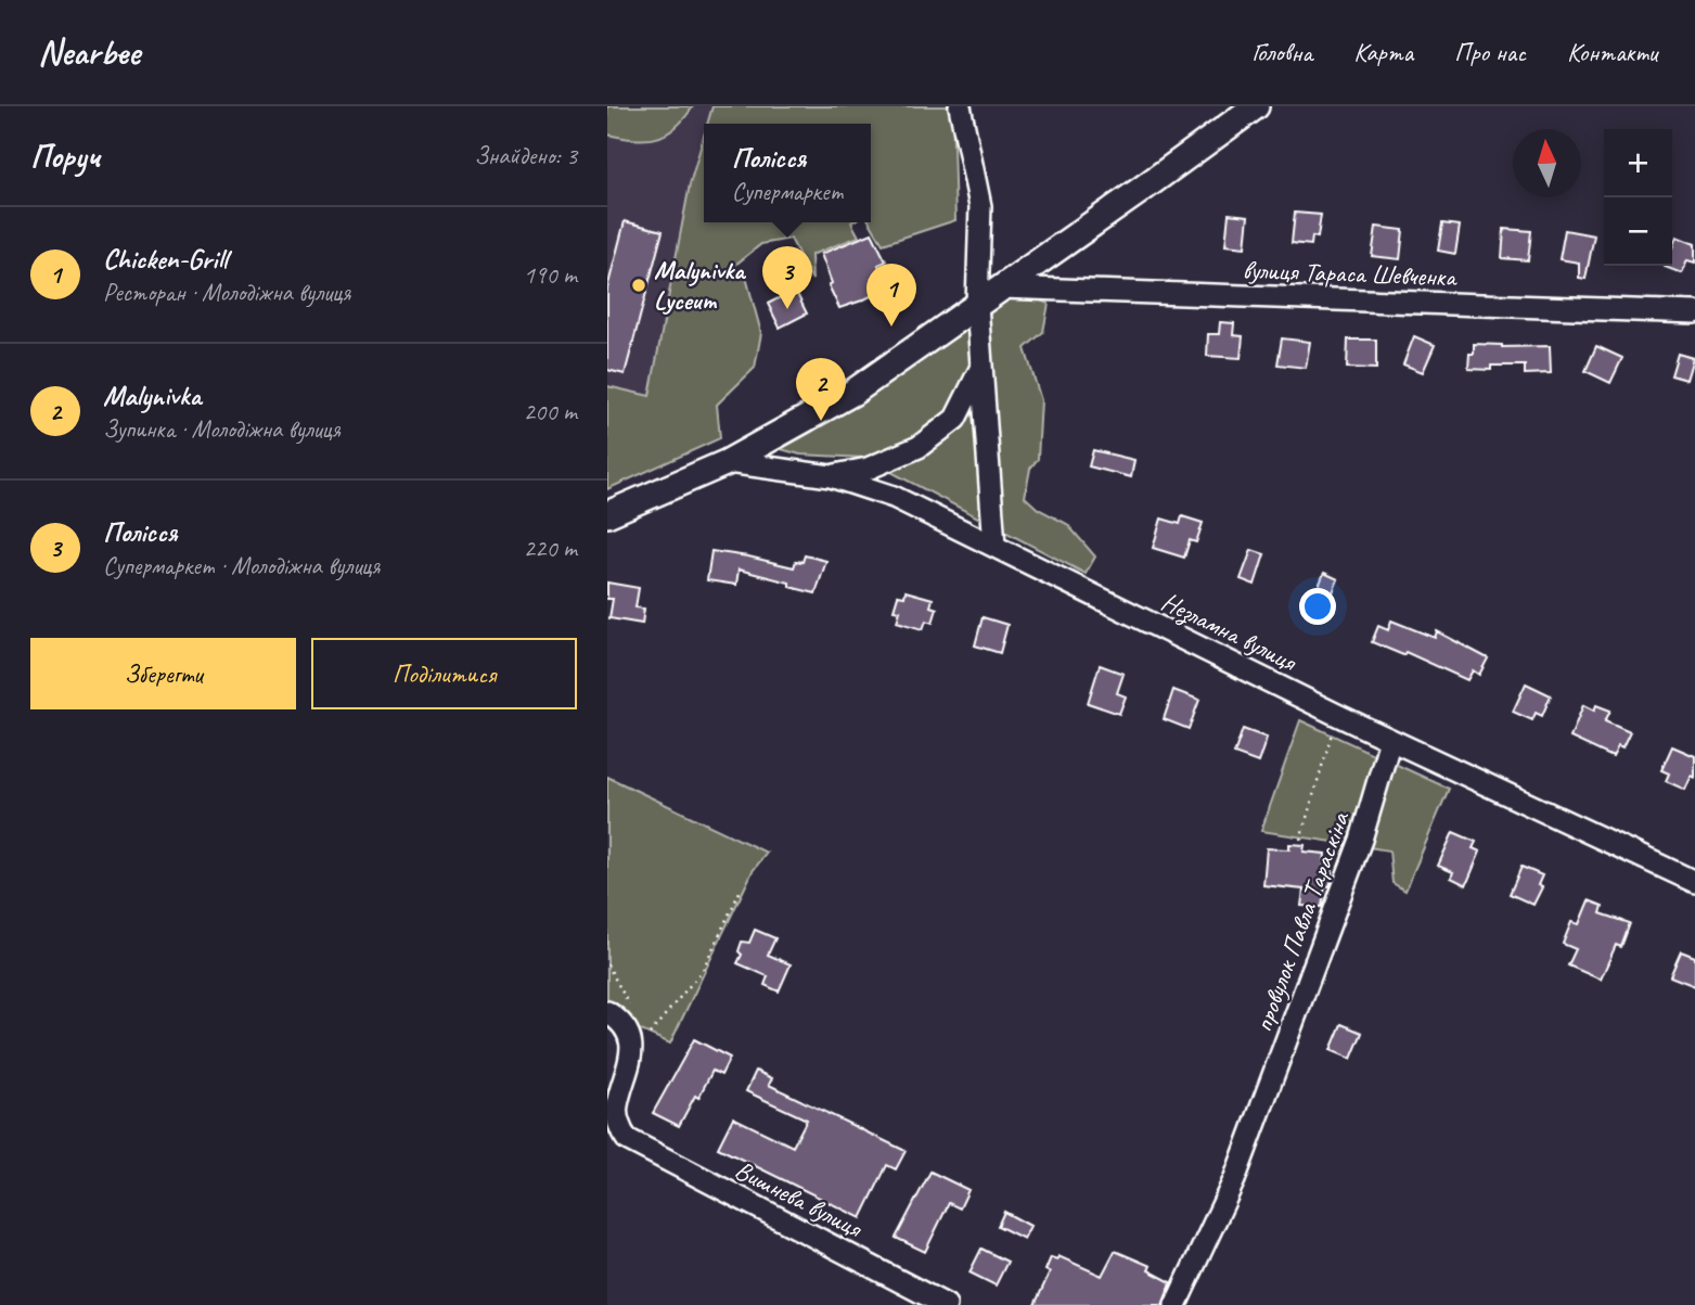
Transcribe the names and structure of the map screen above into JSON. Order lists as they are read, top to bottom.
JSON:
{
  "streets": {
    "street": [
      "вулиця Тараса Шевченка",
      "Незламна вулиця",
      "провулок Павла Тараскіна",
      "Вишнева вулиця"
    ]
  },
  "crossings": [
    ["Незламна вулиця", "провулок Павла Тараскіна"]
  ],
  "places": ["Malynivka Lyceum"],
  "north": "top",
  "page": {
    "header": "Nearbee",
    "nav": [
      "Головна",
      "Карта",
      "Про нас",
      "Контакти"
    ],
    "heading": ["Поруч", "Знайдено: 3"],
    "popup": ["Полісся", "Супермаркет"],
    "map_buttons": ["+", "−"],
    "list": [
      {
        "mark": "1",
        "name": "Chicken-Grill",
        "note": "Ресторан · Молодіжна вулиця",
        "value": "190 m"
      },
      {
        "mark": "2",
        "name": "Malynivka",
        "note": "Зупинка · Молодіжна вулиця",
        "value": "200 m"
      },
      {
        "mark": "3",
        "name": "Полісся",
        "note": "Супермаркет · Молодіжна вулиця",
        "value": "220 m"
      }
    ],
    "pins": ["3", "1", "2"],
    "buttons": ["Зберегти", "Поділитися"]
  }
}
